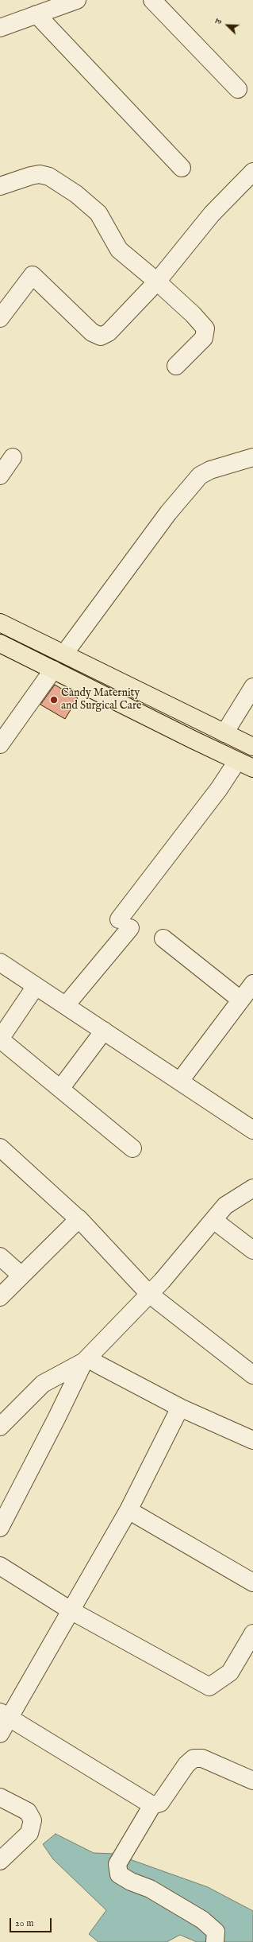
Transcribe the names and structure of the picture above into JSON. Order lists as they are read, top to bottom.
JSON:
{
  "places": ["Candy Maternity and Surgical Care"],
  "scale_bar": "20 m",
  "north": "top left"
}
